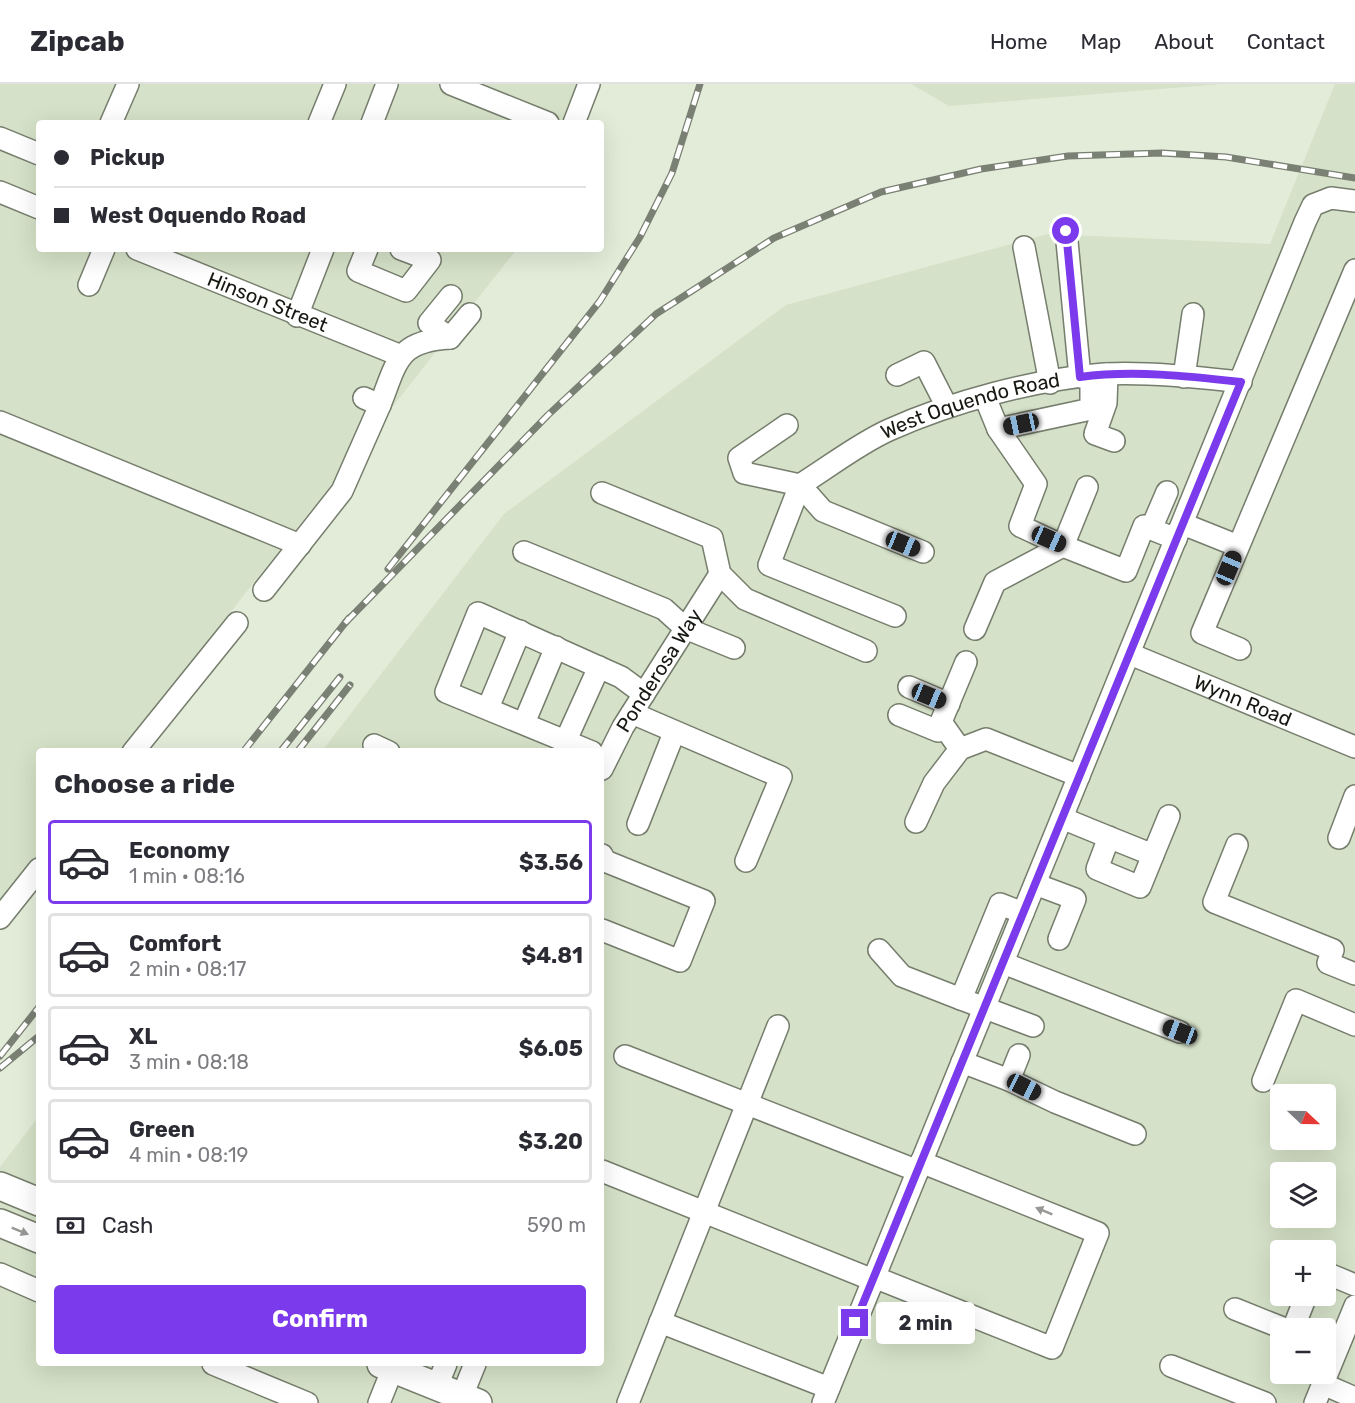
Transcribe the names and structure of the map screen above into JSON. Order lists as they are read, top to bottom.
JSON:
{
  "streets": {
    "street": [
      "Hinson Street",
      "West Oquendo Road",
      "Ponderosa Way",
      "Wynn Road"
    ]
  },
  "north": "right",
  "page": {
    "header": "Zipcab",
    "nav": [
      "Home",
      "Map",
      "About",
      "Contact"
    ],
    "banner": ["Pickup", "West Oquendo Road"],
    "heading": "Choose a ride",
    "list": [
      {
        "name": "Economy",
        "note": "1 min · 08:16",
        "value": "$3.56"
      },
      {
        "name": "Comfort",
        "note": "2 min · 08:17",
        "value": "$4.81"
      },
      {
        "name": "XL",
        "note": "3 min · 08:18",
        "value": "$6.05"
      },
      {
        "name": "Green",
        "note": "4 min · 08:19",
        "value": "$3.20"
      }
    ],
    "map_buttons": ["+", "−"],
    "pay": ["Cash", "590 m"],
    "buttons": "Confirm",
    "bubble": "2 min"
  }
}
